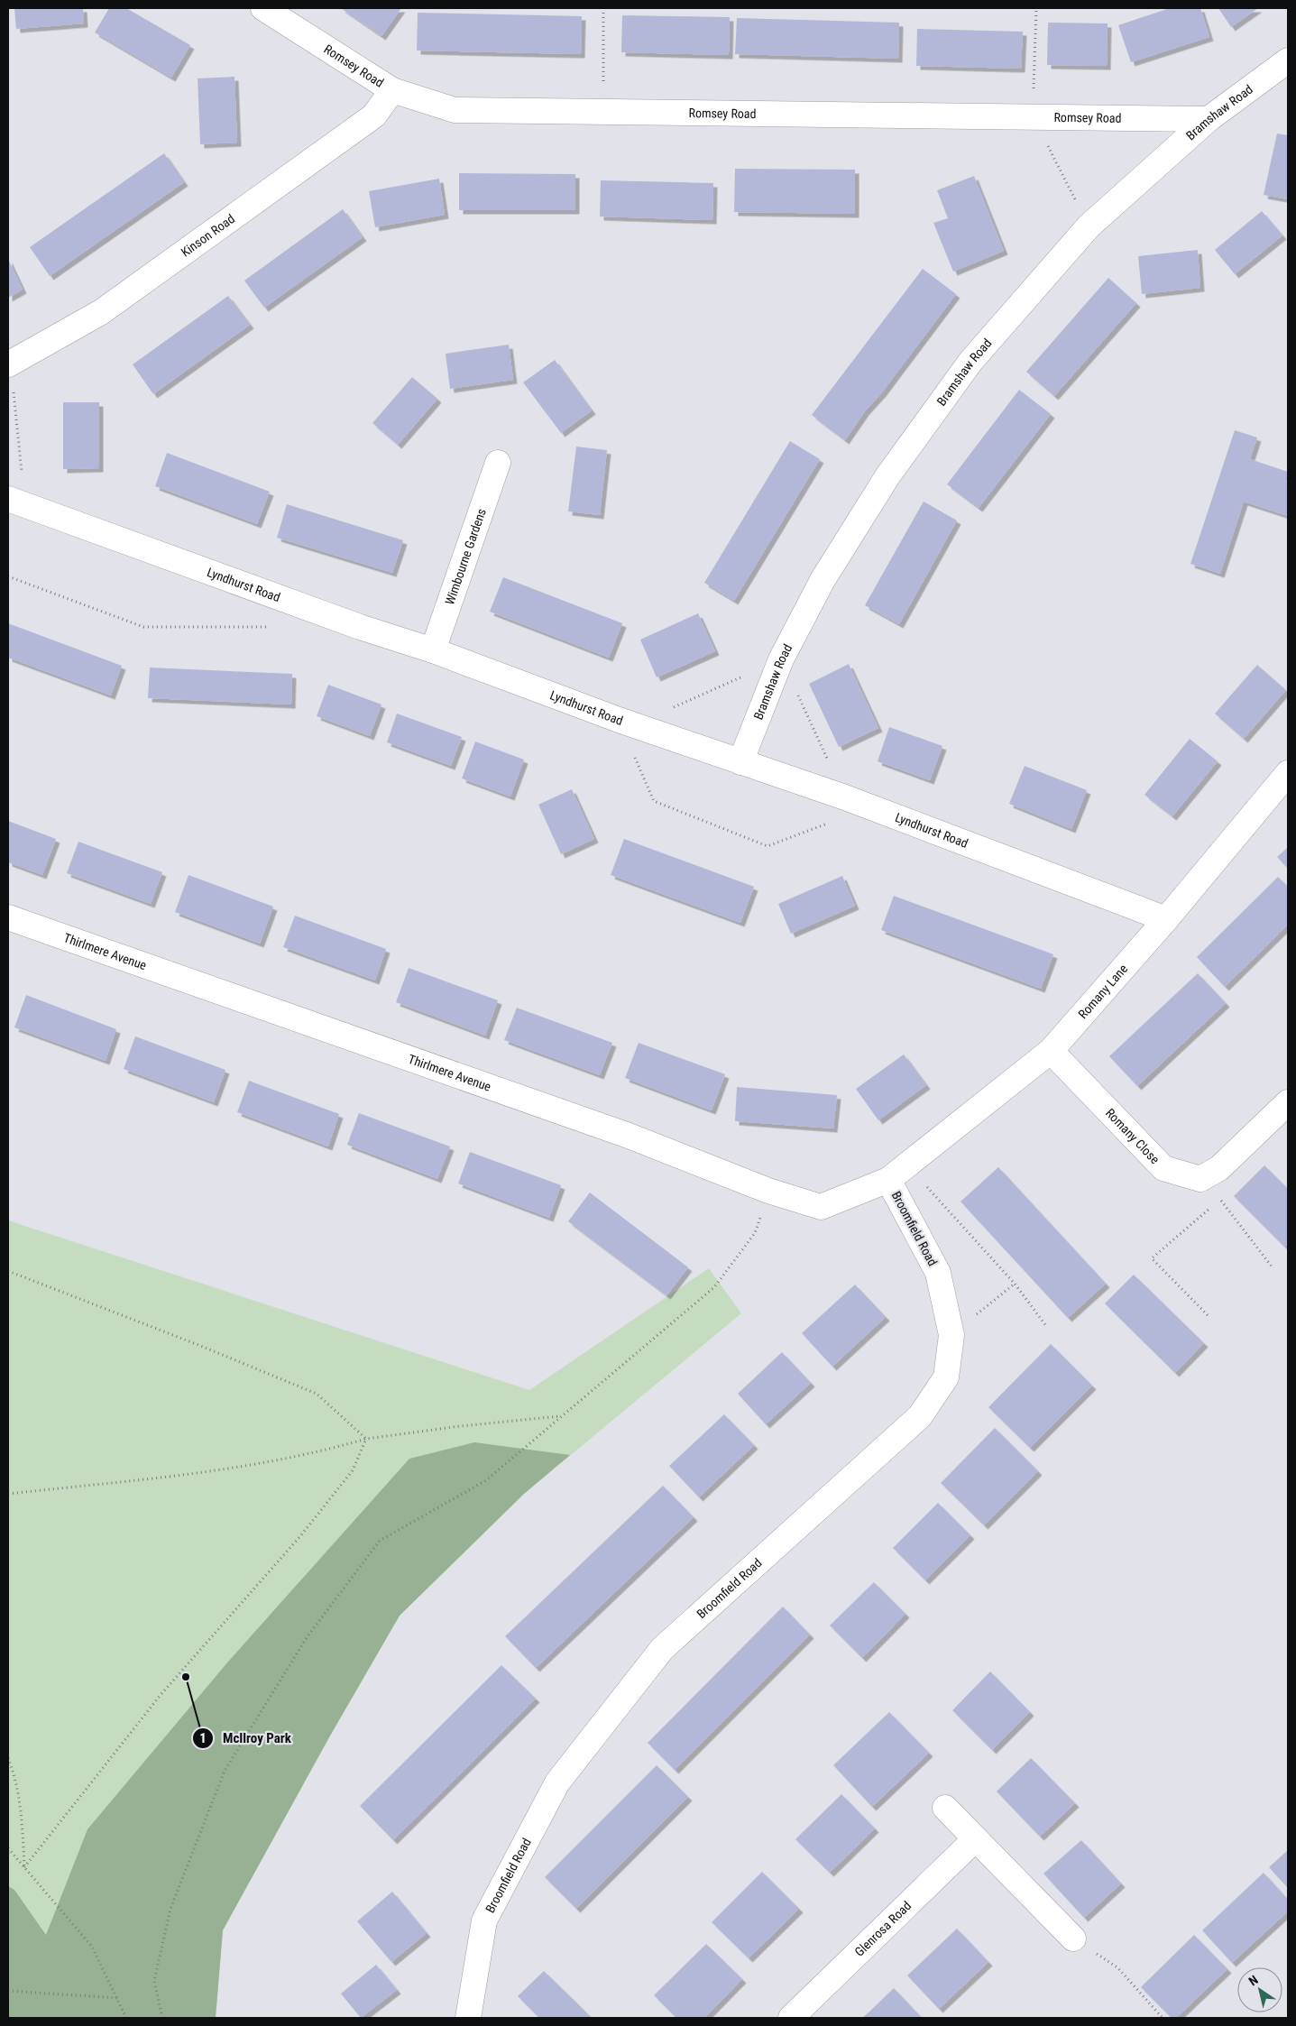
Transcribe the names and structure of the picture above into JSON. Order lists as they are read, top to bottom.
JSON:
{
  "streets": {
    "street": [
      "Romsey Road",
      "Bramshaw Road",
      "Kinson Road",
      "Wimbourne Gardens",
      "Lyndhurst Road",
      "Thirlmere Avenue",
      "Romany Lane",
      "Romany Close",
      "Broomfield Road",
      "Glenrosa Road"
    ]
  },
  "crossings": [
    ["Romsey Road", "Bramshaw Road"],
    ["Romsey Road", "Kinson Road"],
    ["Bramshaw Road", "Lyndhurst Road"],
    ["Wimbourne Gardens", "Lyndhurst Road"],
    ["Lyndhurst Road", "Romany Lane"],
    ["Thirlmere Avenue", "Romany Lane"],
    ["Thirlmere Avenue", "Broomfield Road"],
    ["Romany Lane", "Romany Close"],
    ["Romany Lane", "Broomfield Road"]
  ],
  "places": ["McIlroy Park"],
  "north": "top left"
}
